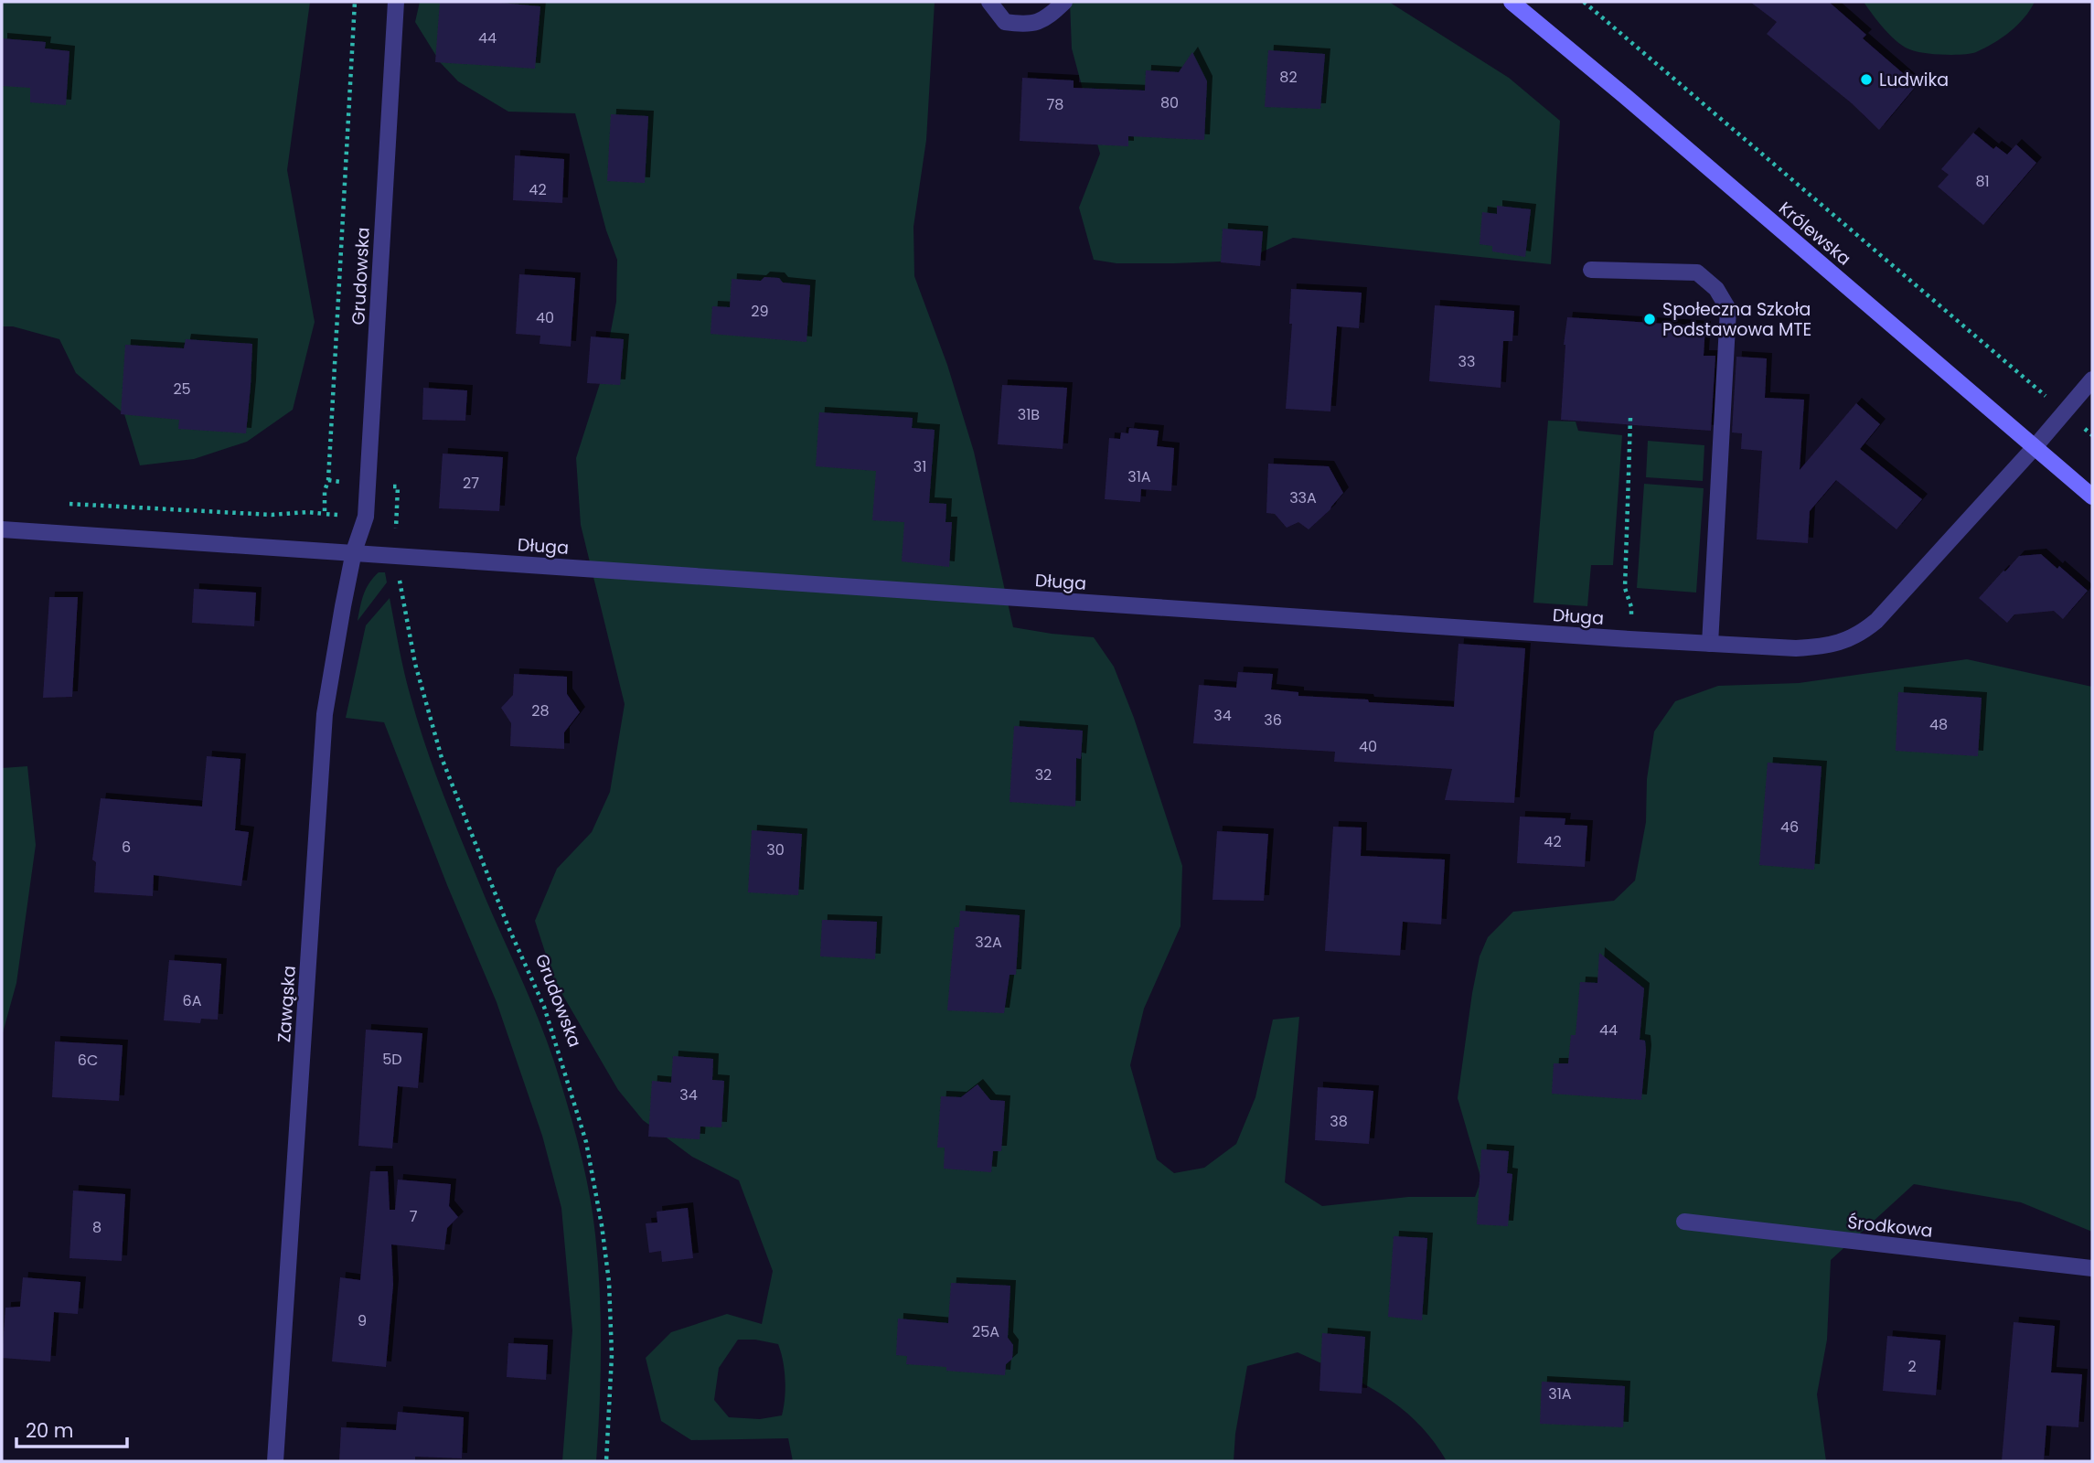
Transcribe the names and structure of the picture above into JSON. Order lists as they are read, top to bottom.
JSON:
{
  "streets": {
    "main road": ["Królewska"],
    "street": [
      "Grudowska",
      "Długa",
      "Zawąska",
      "Środkowa"
    ]
  },
  "crossings": [
    ["Królewska", "Długa"],
    ["Grudowska", "Długa"],
    ["Grudowska", "Zawąska"],
    ["Długa", "Zawąska"]
  ],
  "places": ["Ludwika", "Społeczna Szkoła Podstawowa MTE"],
  "house_numbers": [
    "44",
    "82",
    "80",
    "78",
    "81",
    "42",
    "29",
    "40",
    "33",
    "25",
    "31B",
    "31",
    "31A",
    "27",
    "33A",
    "28",
    "34",
    "36",
    "48",
    "40",
    "32",
    "46",
    "42",
    "6",
    "30",
    "32A",
    "6A",
    "44",
    "5D",
    "6C",
    "34",
    "38",
    "7",
    "8",
    "9",
    "25A",
    "2",
    "31A"
  ],
  "scale_bar": "20 m"
}
